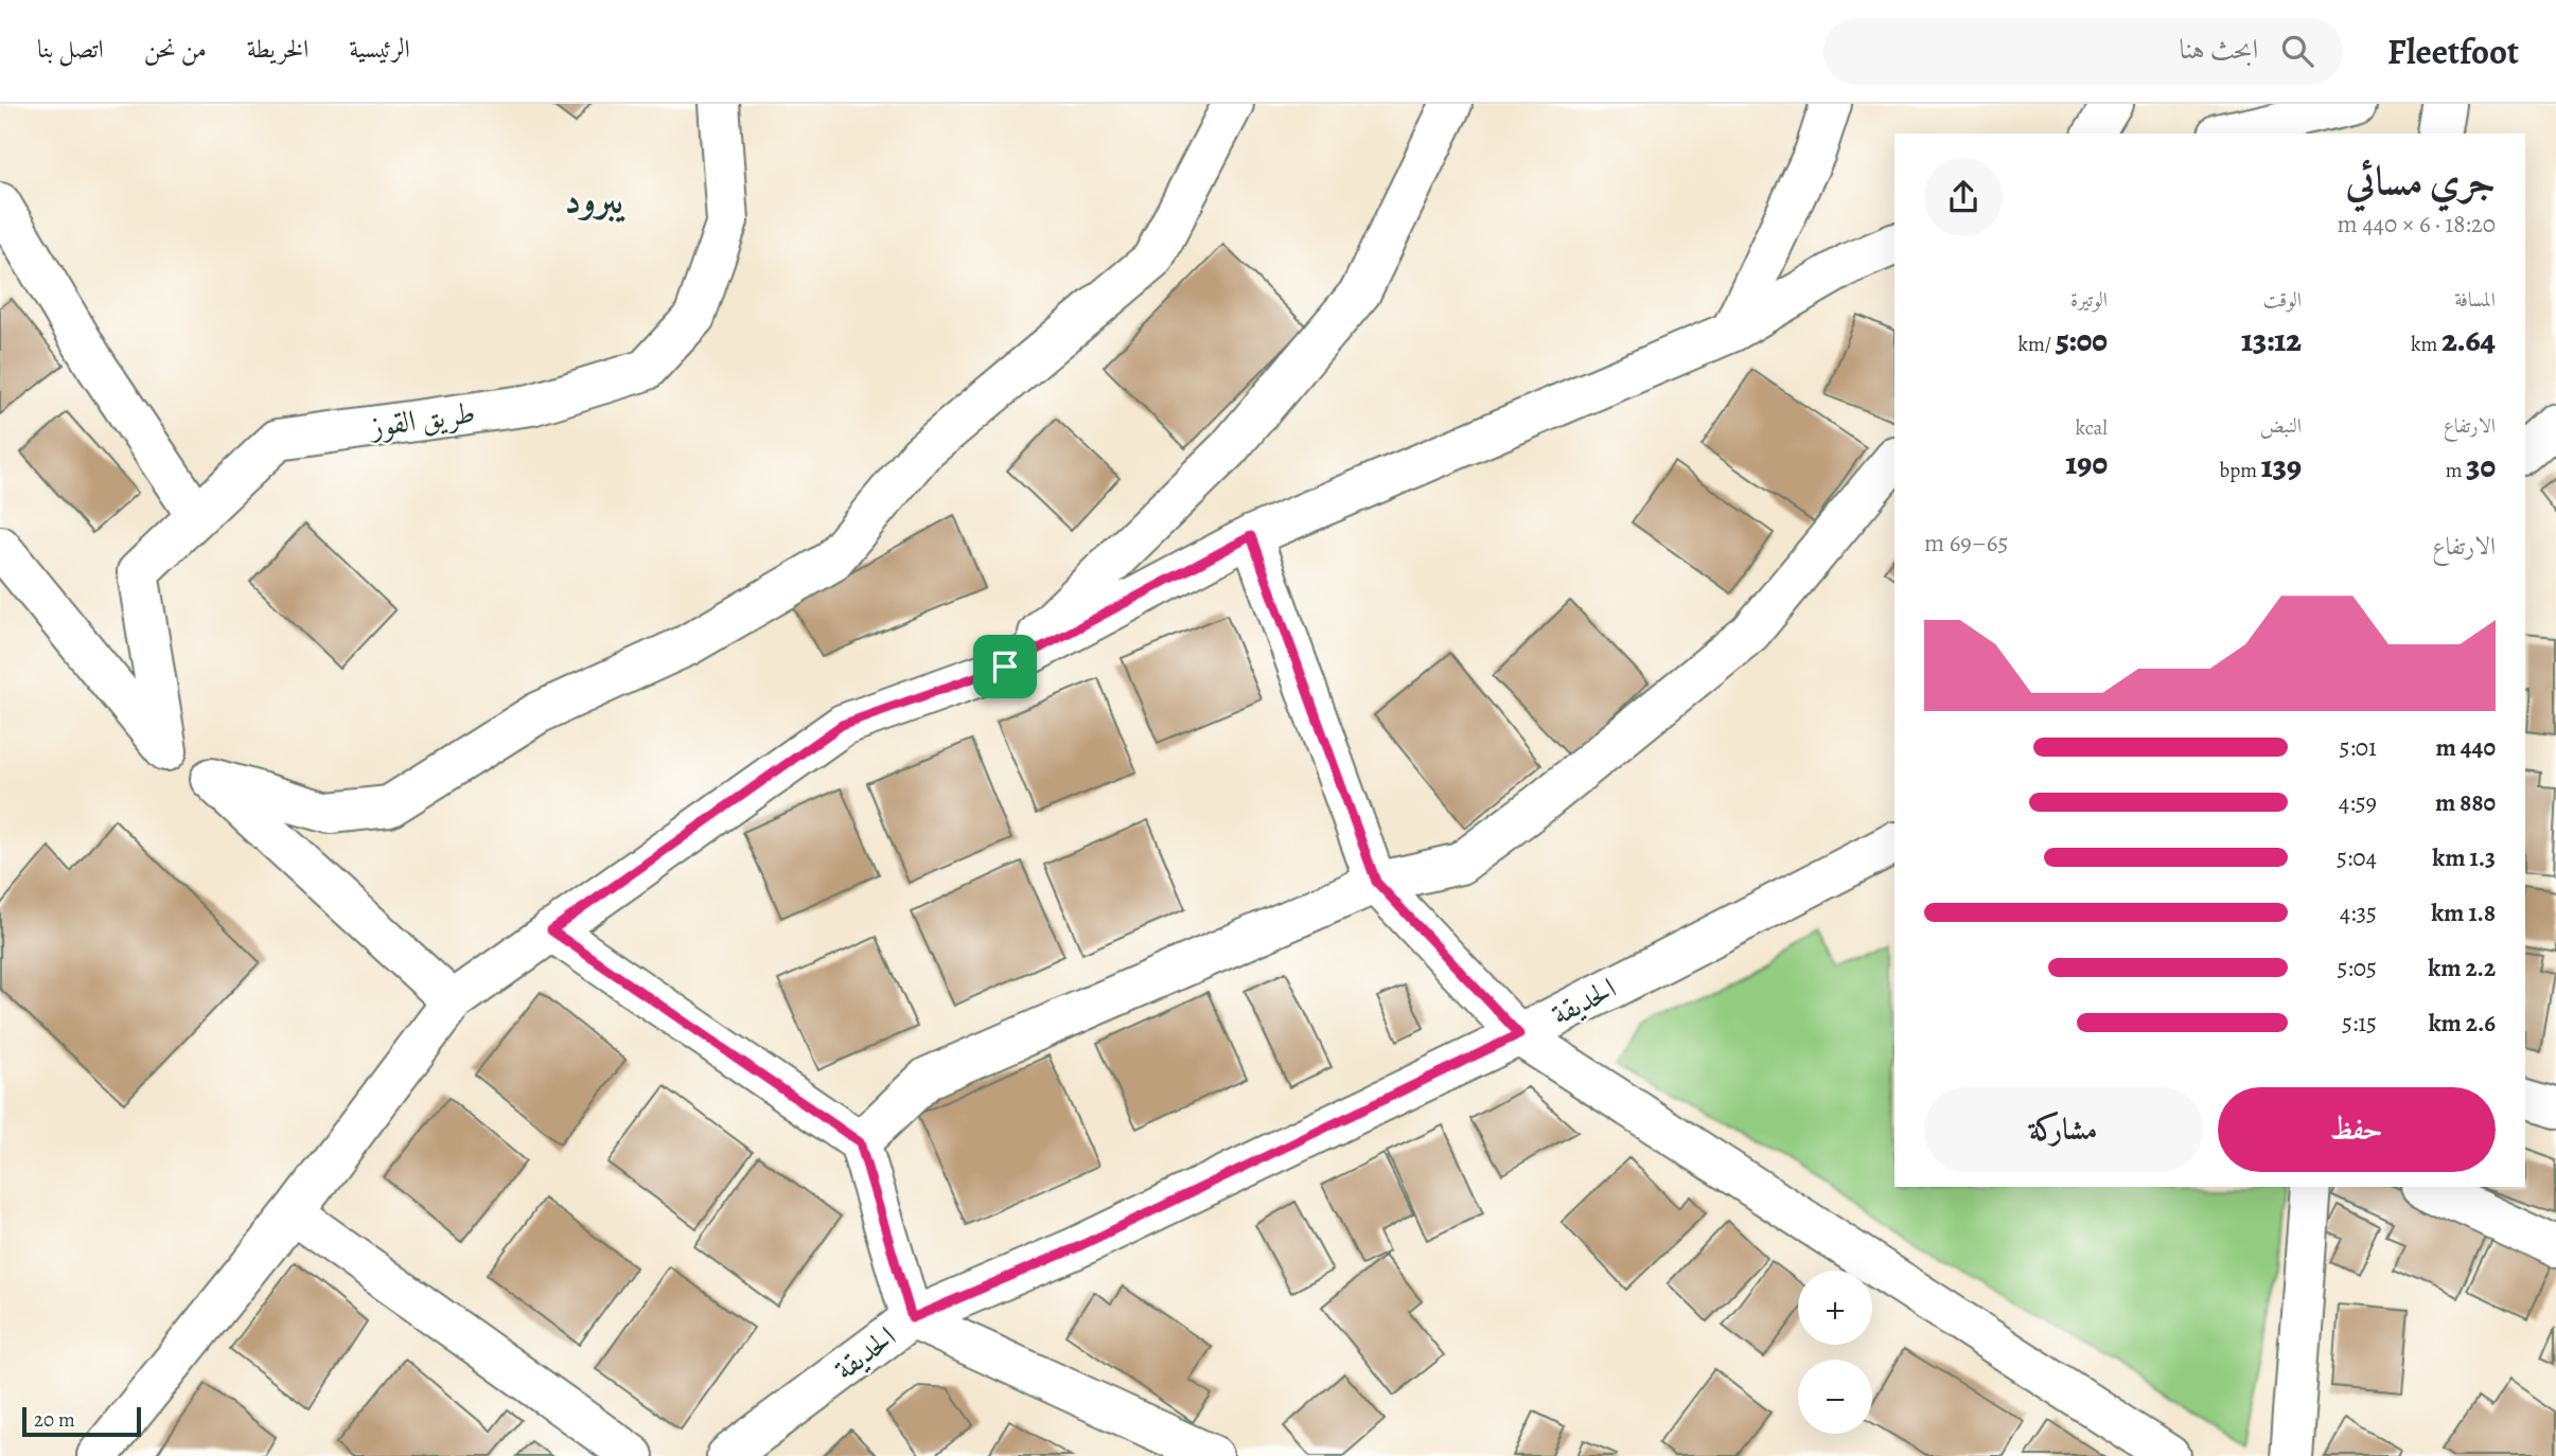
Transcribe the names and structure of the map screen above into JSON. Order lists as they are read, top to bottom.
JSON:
{
  "streets": {
    "street": ["طريق القوز", "الحديقة"]
  },
  "districts": ["يبرود"],
  "scale_bar": "20 m",
  "page": {
    "header": "Fleetfoot",
    "search": "ابحث هنا",
    "nav": [
      "الرئيسية",
      "الخريطة",
      "من نحن",
      "اتصل بنا"
    ],
    "heading": ["جري مسائي", "18:20 · 6 × 440 m"],
    "stats": [
      ["المسافة", "2.64 km"],
      ["الوقت", "13:12"],
      ["الوتيرة", "5:00 /km"],
      ["الارتفاع", "30 m"],
      ["النبض", "139 bpm"],
      ["kcal", "190"]
    ],
    "chart": ["الارتفاع", "65–69 m"],
    "list": [
      {
        "name": "440 m",
        "note": "5:01"
      },
      {
        "name": "880 m",
        "note": "4:59"
      },
      {
        "name": "1.3 km",
        "note": "5:04"
      },
      {
        "name": "1.8 km",
        "note": "4:35"
      },
      {
        "name": "2.2 km",
        "note": "5:05"
      },
      {
        "name": "2.6 km",
        "note": "5:15"
      }
    ],
    "buttons": ["حفظ", "مشاركة"],
    "map_buttons": ["+", "−"],
    "scale": "20 m"
  }
}
